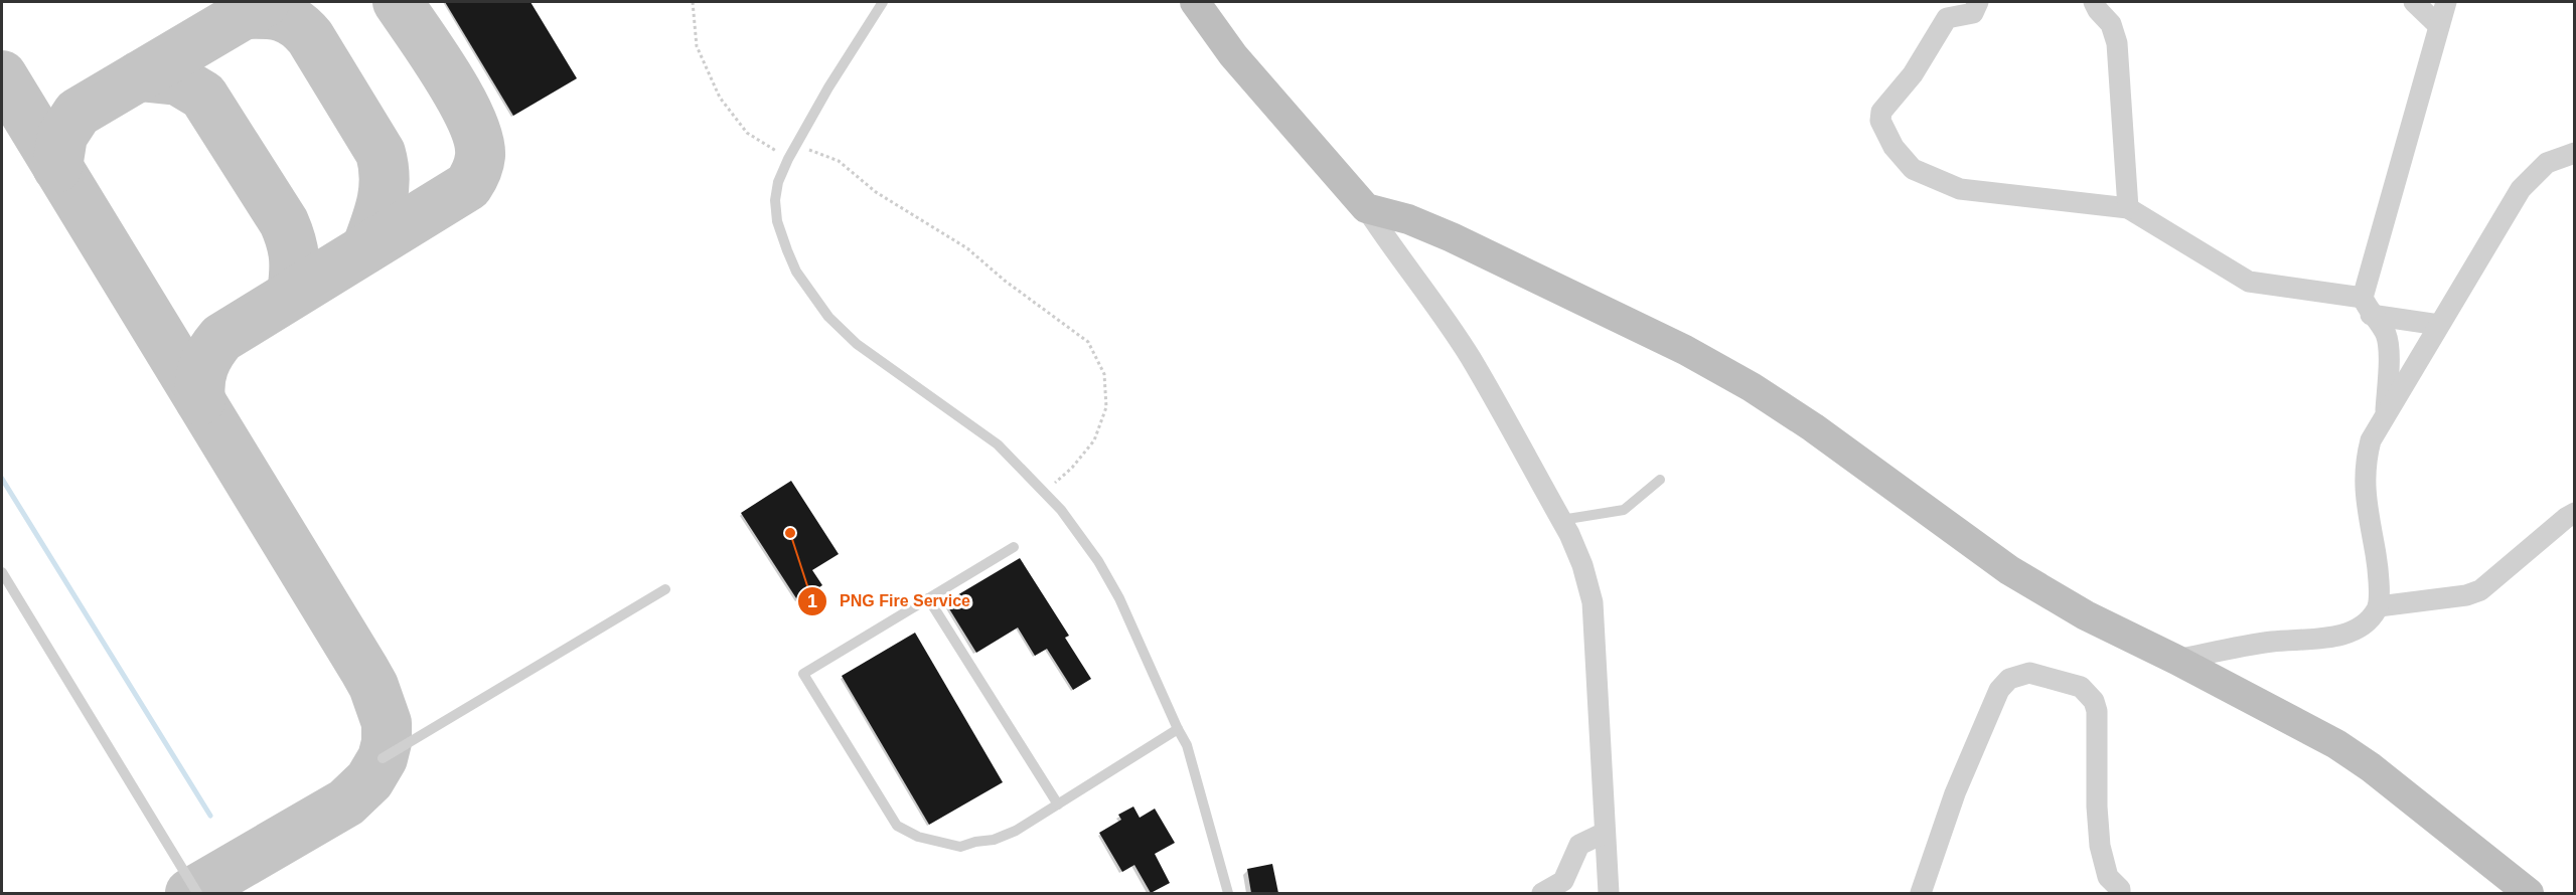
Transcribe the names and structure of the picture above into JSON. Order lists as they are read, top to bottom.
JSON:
{
  "places": ["PNG Fire Service"]
}
